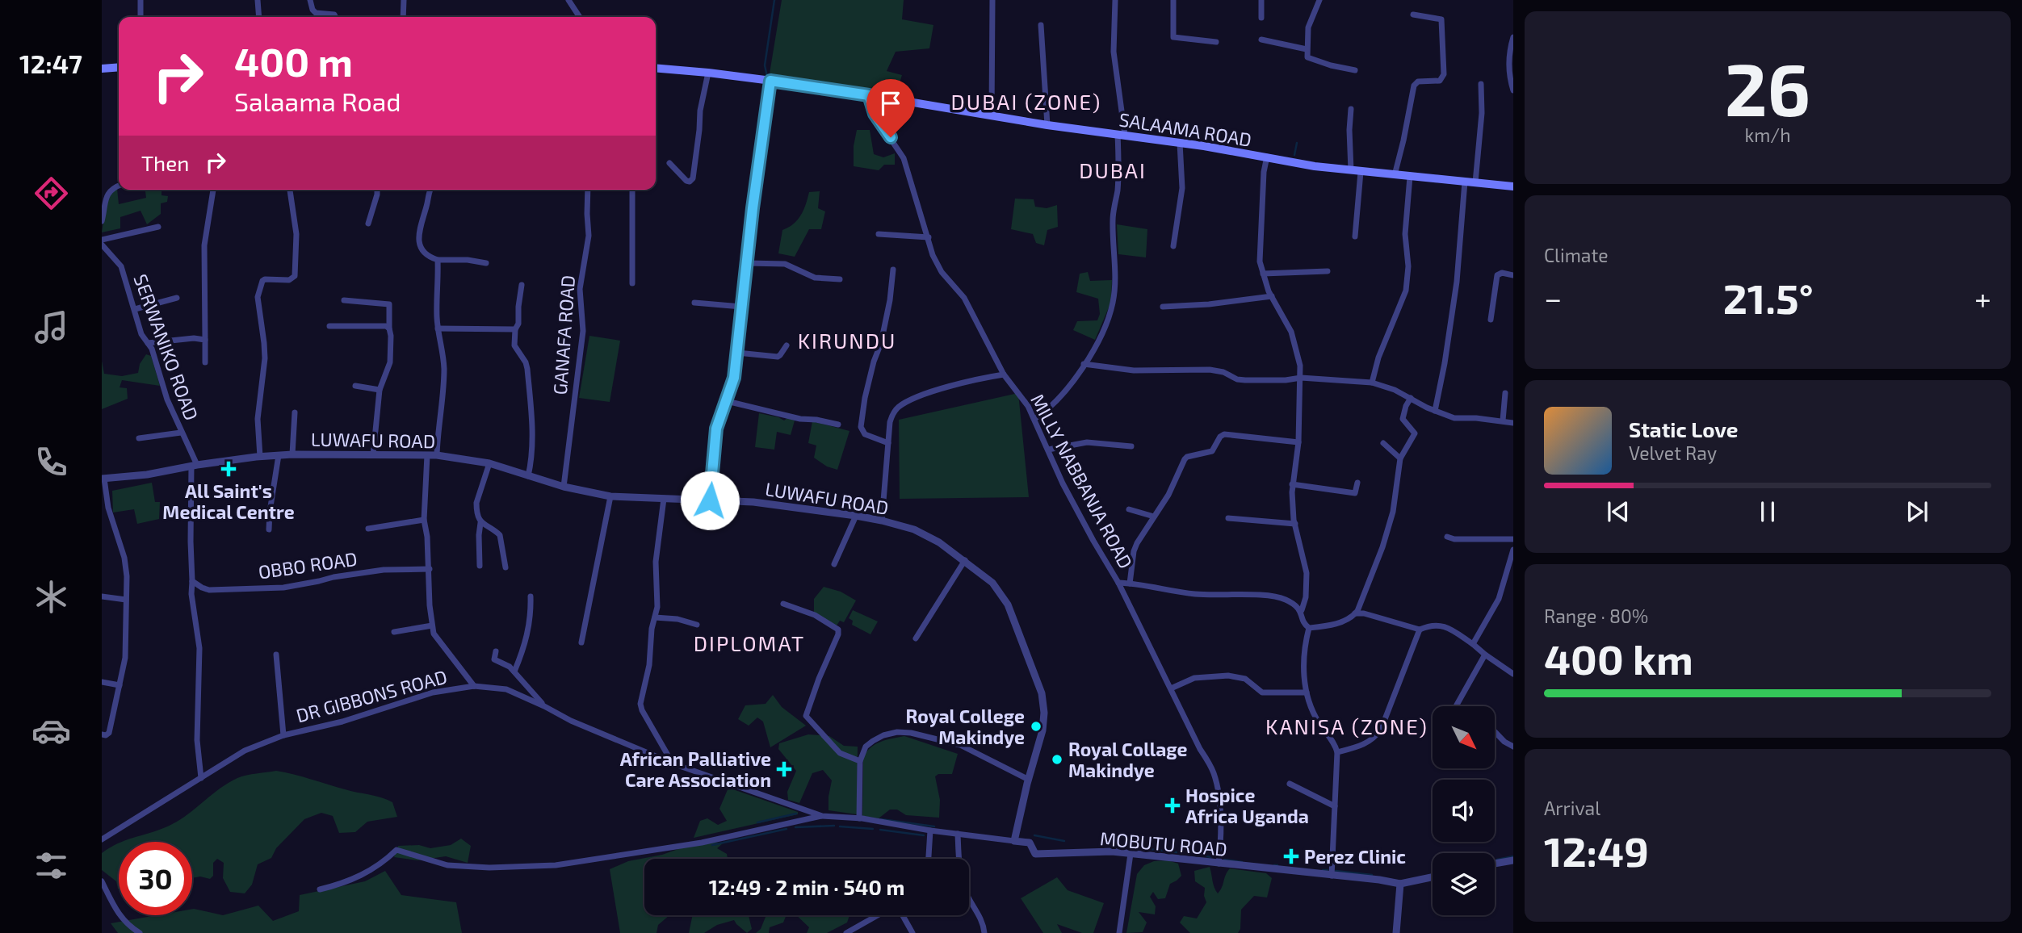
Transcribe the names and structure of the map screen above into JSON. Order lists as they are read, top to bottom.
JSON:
{
  "streets": {
    "main road": ["SALAAMA ROAD"],
    "street": [
      "GANAFA ROAD",
      "SERWANIKO ROAD",
      "LUWAFU ROAD",
      "MILLY NABBANJA ROAD",
      "OBBO ROAD",
      "DR GIBBONS ROAD",
      "MOBUTU ROAD"
    ]
  },
  "crossings": [
    ["SALAAMA ROAD", "MILLY NABBANJA ROAD"],
    ["GANAFA ROAD", "LUWAFU ROAD"],
    ["SERWANIKO ROAD", "LUWAFU ROAD"],
    ["LUWAFU ROAD", "MOBUTU ROAD"],
    ["MILLY NABBANJA ROAD", "MOBUTU ROAD"],
    ["DR GIBBONS ROAD", "MOBUTU ROAD"]
  ],
  "districts": [
    "DUBAI (ZONE)",
    "DUBAI",
    "KIRUNDU",
    "DIPLOMAT",
    "KANISA (ZONE)"
  ],
  "places": {
    "health": [
      "All Saint's Medical Centre",
      "African Palliative Care Association",
      "Hospice Africa Uganda",
      "Perez Clinic"
    ],
    "other": ["Royal College Makindye", "Royal Collage Makindye"]
  },
  "north": "bottom right",
  "page": {
    "tabs": "12:47",
    "tile": [
      ["26", "km/h"],
      "Climate",
      ["Range · 80%", "400 km"],
      ["Arrival", "12:49"]
    ],
    "turn": ["400 m", "Salaama Road"],
    "then": "Then",
    "heat": ["−", "21.5°", "+"],
    "song": ["Static Love", "Velvet Ray"],
    "limit": "30",
    "trip": "12:49 · 2 min · 540 m"
  }
}
